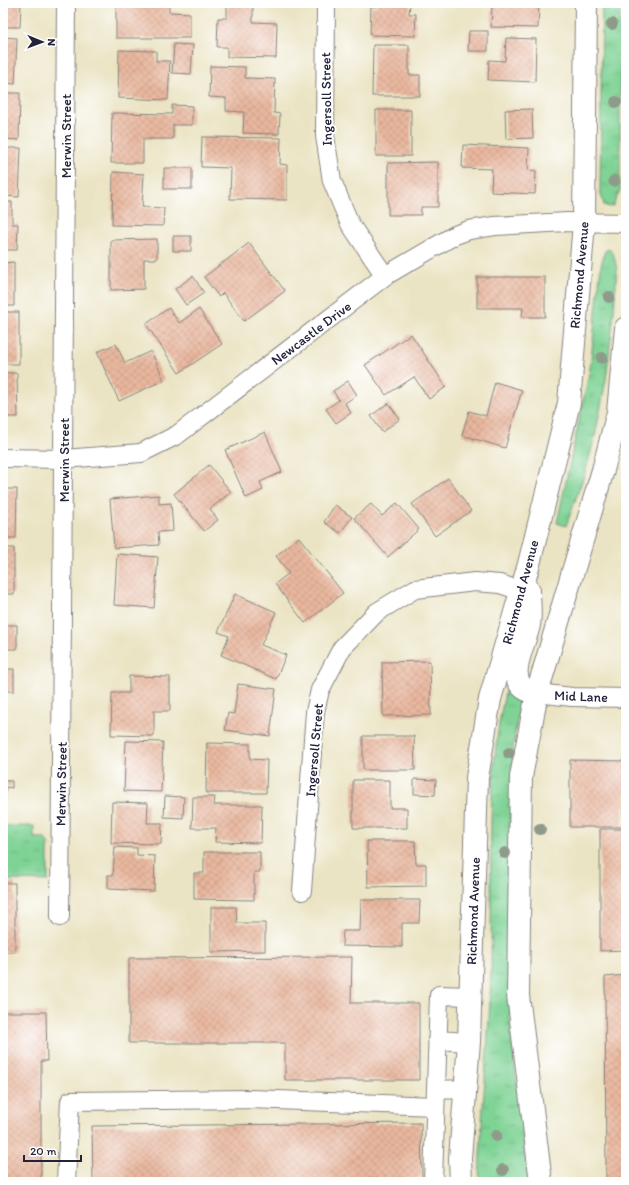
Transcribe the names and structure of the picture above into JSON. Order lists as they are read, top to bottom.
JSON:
{
  "streets": {
    "main road": ["Richmond Avenue"],
    "street": [
      "Ingersoll Street",
      "Merwin Street",
      "Newcastle Drive",
      "Mid Lane"
    ]
  },
  "crossings": [
    ["Ingersoll Street", "Richmond Avenue"],
    ["Ingersoll Street", "Newcastle Drive"],
    ["Merwin Street", "Newcastle Drive"],
    ["Richmond Avenue", "Newcastle Drive"]
  ],
  "scale_bar": "20 m",
  "north": "right"
}
